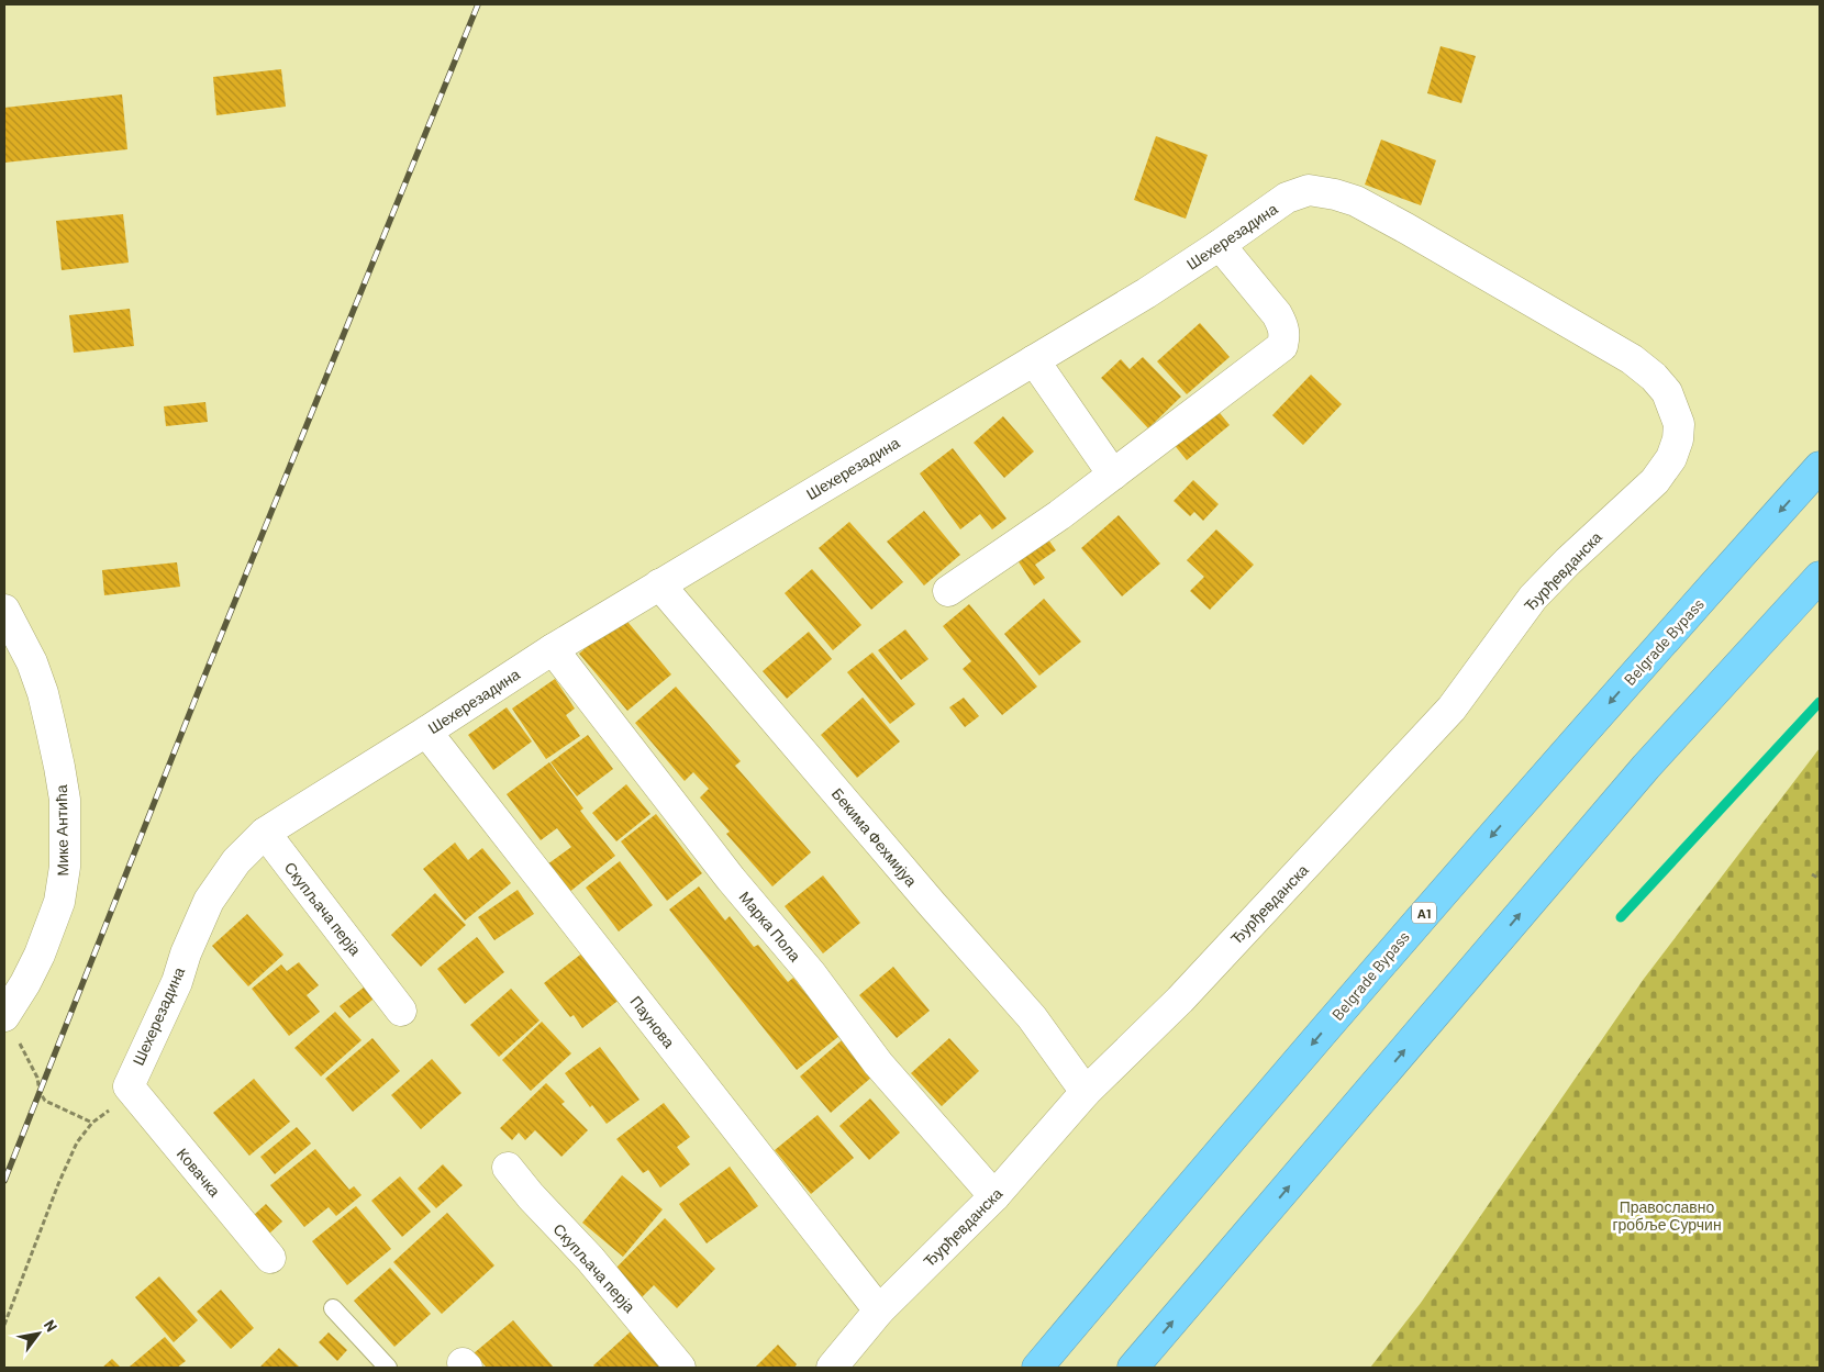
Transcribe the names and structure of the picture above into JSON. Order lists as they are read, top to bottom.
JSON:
{
  "streets": {
    "highway": ["Belgrade Bypass", "A1"],
    "street": [
      "Шехерезадина",
      "Ђурђевданска",
      "Мике Антића",
      "Бекима Фехмијуа",
      "Скупљача перја",
      "Марка Пола",
      "Паунова",
      "Ковачка"
    ]
  },
  "crossings": [
    ["Шехерезадина", "Ђурђевданска"],
    ["Шехерезадина", "Бекима Фехмијуа"],
    ["Шехерезадина", "Скупљача перја"],
    ["Шехерезадина", "Марка Пола"],
    ["Шехерезадина", "Паунова"],
    ["Шехерезадина", "Ковачка"],
    ["Ђурђевданска", "Бекима Фехмијуа"],
    ["Ђурђевданска", "Марка Пола"],
    ["Ђурђевданска", "Паунова"]
  ],
  "parks": ["Православно гробље Сурчин"],
  "north": "top right"
}
